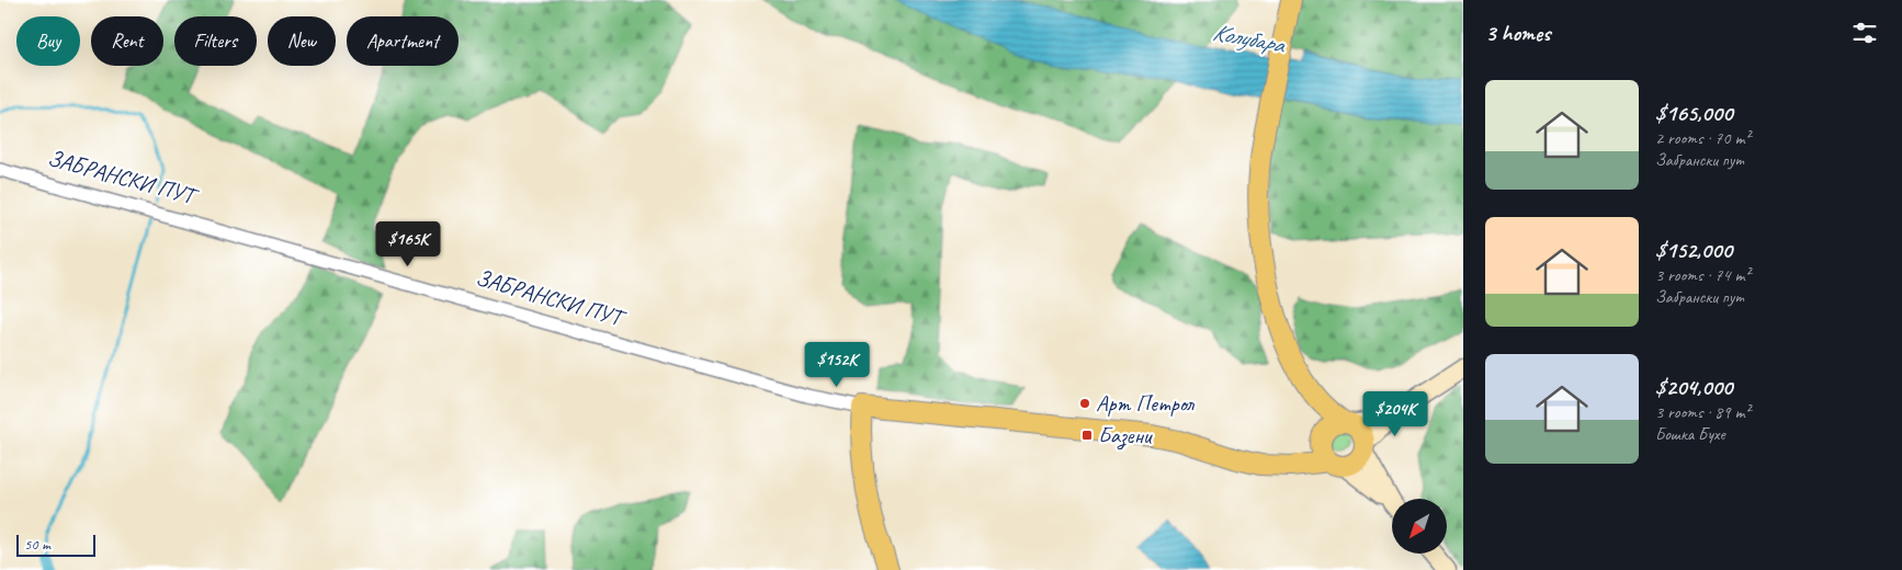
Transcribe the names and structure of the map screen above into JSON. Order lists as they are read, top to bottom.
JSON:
{
  "streets": {
    "street": ["ЗАБРАНСКИ ПУТ"]
  },
  "water": ["Колубара"],
  "places": {
    "other": ["Арт Петрол"],
    "transit": ["Базени"]
  },
  "scale_bar": "50 m",
  "north": "bottom left",
  "page": {
    "heading": "3 homes",
    "chip": [
      "Buy",
      "Rent",
      "Filters",
      "New",
      "Apartment"
    ],
    "list": [
      {
        "name": "$165,000",
        "note": "2 rooms · 70 m² · Забрански пут"
      },
      {
        "name": "$152,000",
        "note": "3 rooms · 74 m² · Забрански пут"
      },
      {
        "name": "$204,000",
        "note": "3 rooms · 89 m² · Бошка Бухе"
      }
    ],
    "price": ["$165K", "$152K", "$204K"],
    "scale": "50 m"
  }
}
